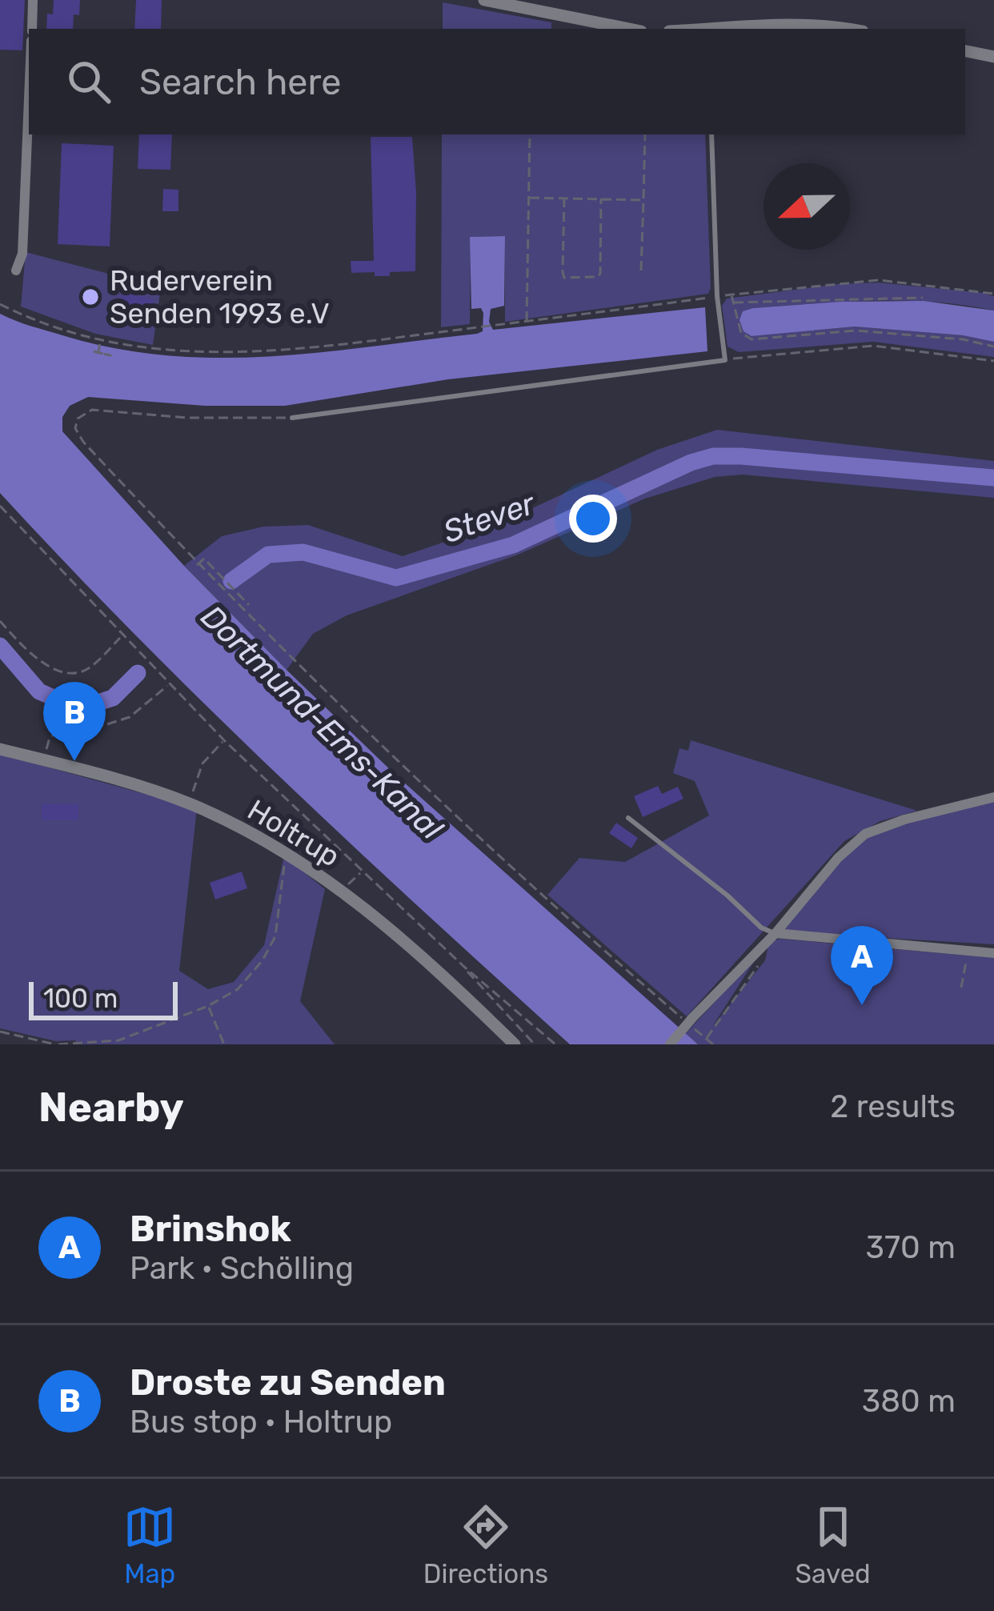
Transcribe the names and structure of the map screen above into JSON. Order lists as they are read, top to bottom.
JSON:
{
  "streets": {
    "street": ["Holtrup"]
  },
  "water": ["Stever", "Dortmund-Ems-Kanal"],
  "places": ["Ruderverein Senden 1993 e.V"],
  "scale_bar": "100 m",
  "north": "left",
  "page": {
    "search": "Search here",
    "pins": ["B", "A"],
    "scale": "100 m",
    "heading": ["Nearby", "2 results"],
    "list": [
      {
        "mark": "A",
        "name": "Brinshok",
        "note": "Park · Schölling",
        "value": "370 m"
      },
      {
        "mark": "B",
        "name": "Droste zu Senden",
        "note": "Bus stop · Holtrup",
        "value": "380 m"
      }
    ],
    "nav": ["Map", "Directions", "Saved"]
  }
}
